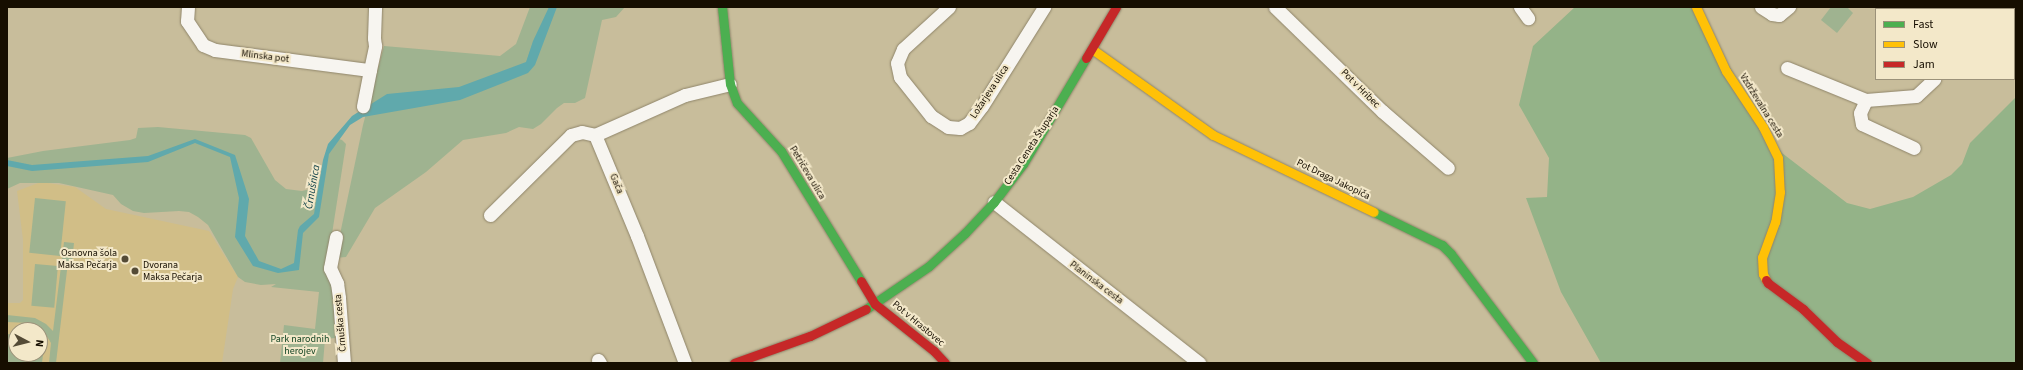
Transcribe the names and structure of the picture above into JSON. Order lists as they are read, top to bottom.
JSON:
{
  "streets": {
    "street": [
      "Mlinska pot",
      "Pot v Hribec",
      "Ložarjeva ulica",
      "Vzdrževalna cesta",
      "Cesta Ceneta Štuparja",
      "Petričeva ulica",
      "Pot Draga Jakopiča",
      "Gača",
      "Planinska cesta",
      "Črnuška cesta",
      "Pot v Hrastovec"
    ]
  },
  "crossings": [
    ["Cesta Ceneta Štuparja", "Petričeva ulica"],
    ["Cesta Ceneta Štuparja", "Pot Draga Jakopiča"],
    ["Cesta Ceneta Štuparja", "Planinska cesta"],
    ["Cesta Ceneta Štuparja", "Pot v Hrastovec"],
    ["Petričeva ulica", "Pot v Hrastovec"]
  ],
  "water": ["Črnušnica"],
  "parks": ["Park narodnih herojev"],
  "places": ["Osnovna šola Maksa Pečarja", "Dvorana Maksa Pečarja"],
  "legend": ["Fast", "Slow", "Jam"],
  "north": "right"
}
